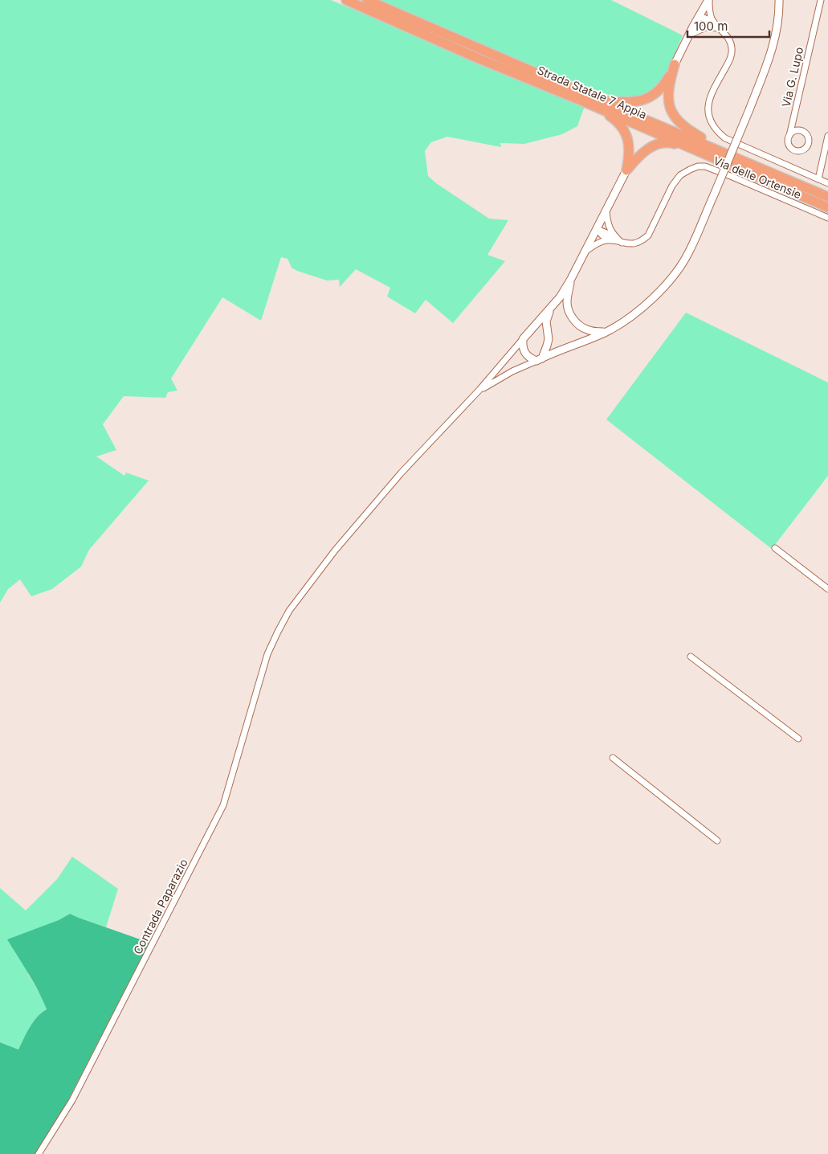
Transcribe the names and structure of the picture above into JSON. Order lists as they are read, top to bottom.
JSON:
{
  "streets": {
    "highway": ["Strada Statale 7 Appia"],
    "street": ["Via G. Lupo", "Via delle Ortensie", "Contrada Paparazio"]
  },
  "scale_bar": "100 m"
}
